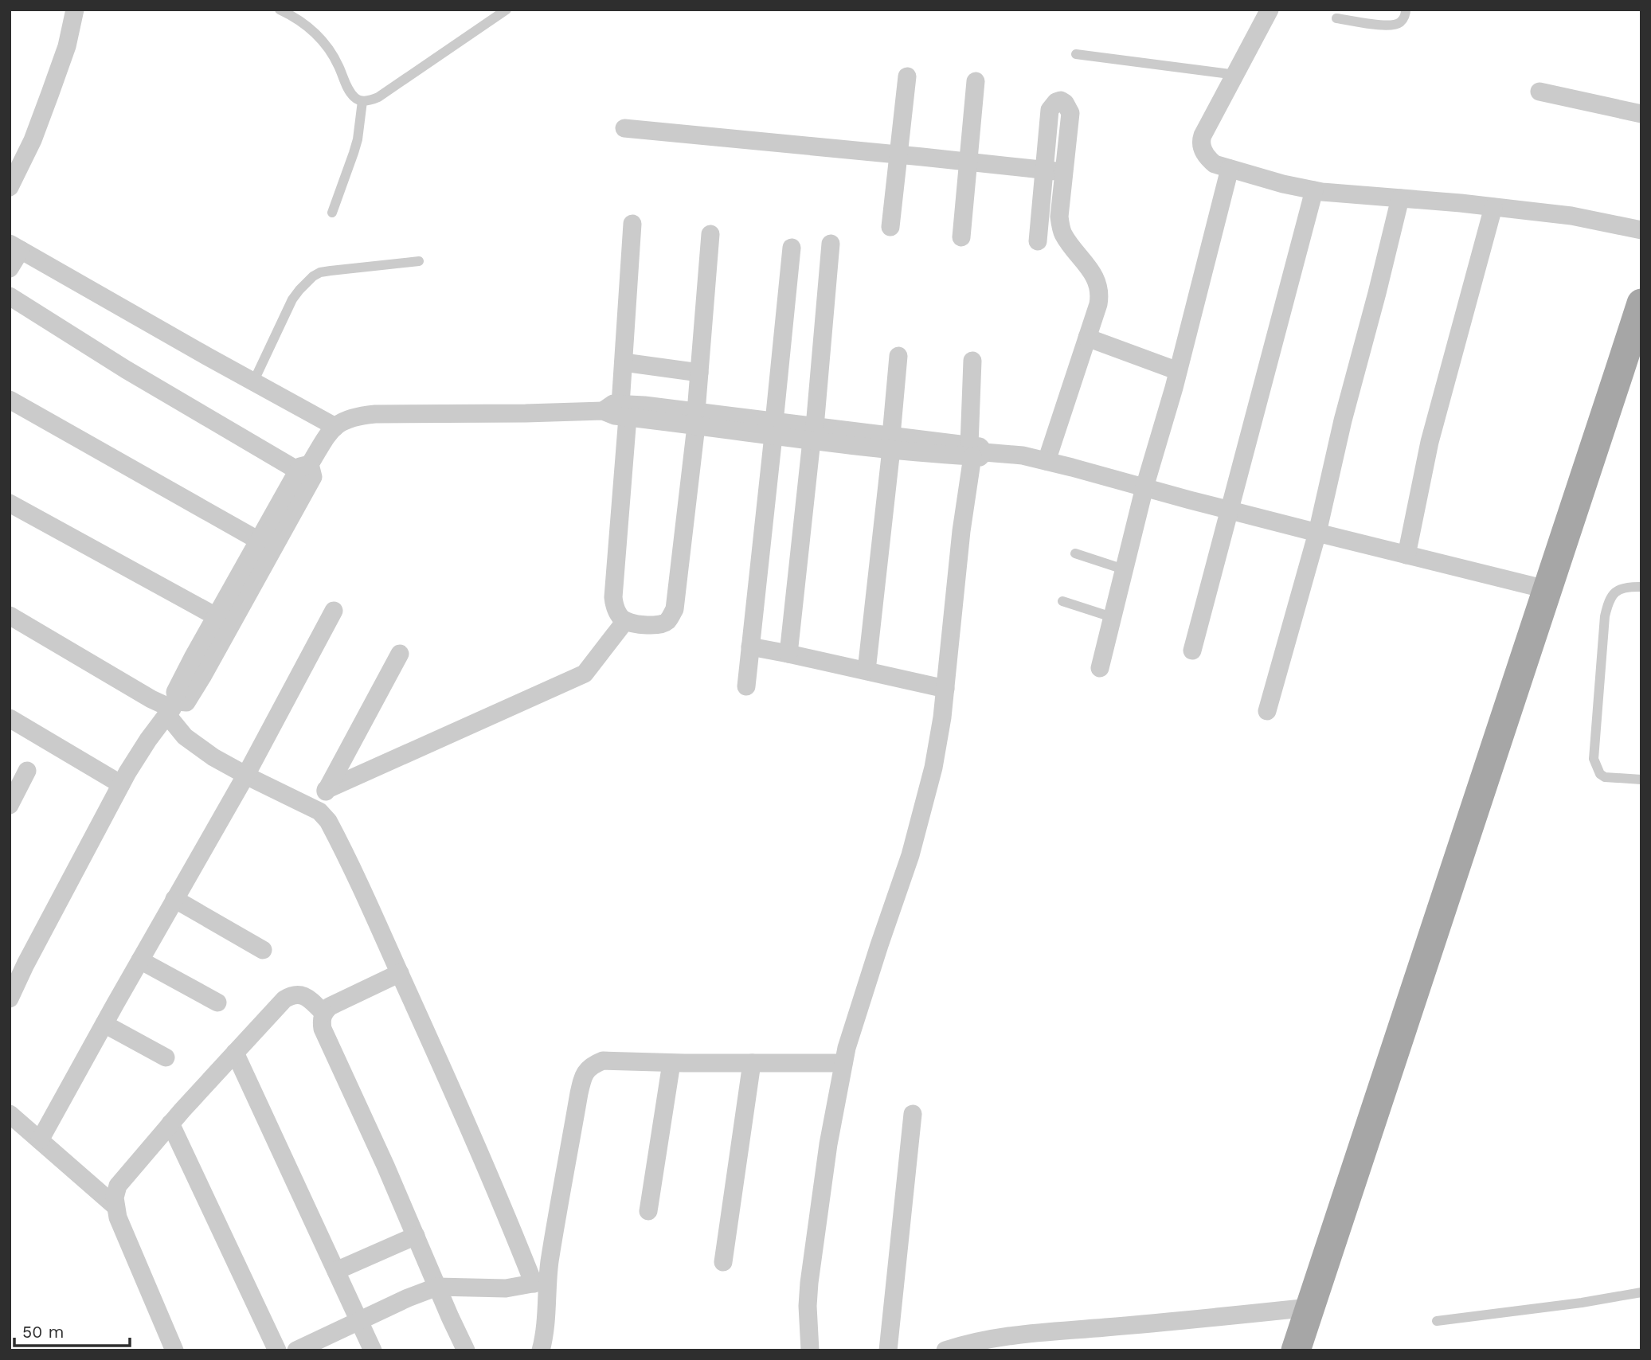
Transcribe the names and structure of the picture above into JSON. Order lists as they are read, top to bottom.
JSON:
{
  "scale_bar": "50 m"
}
